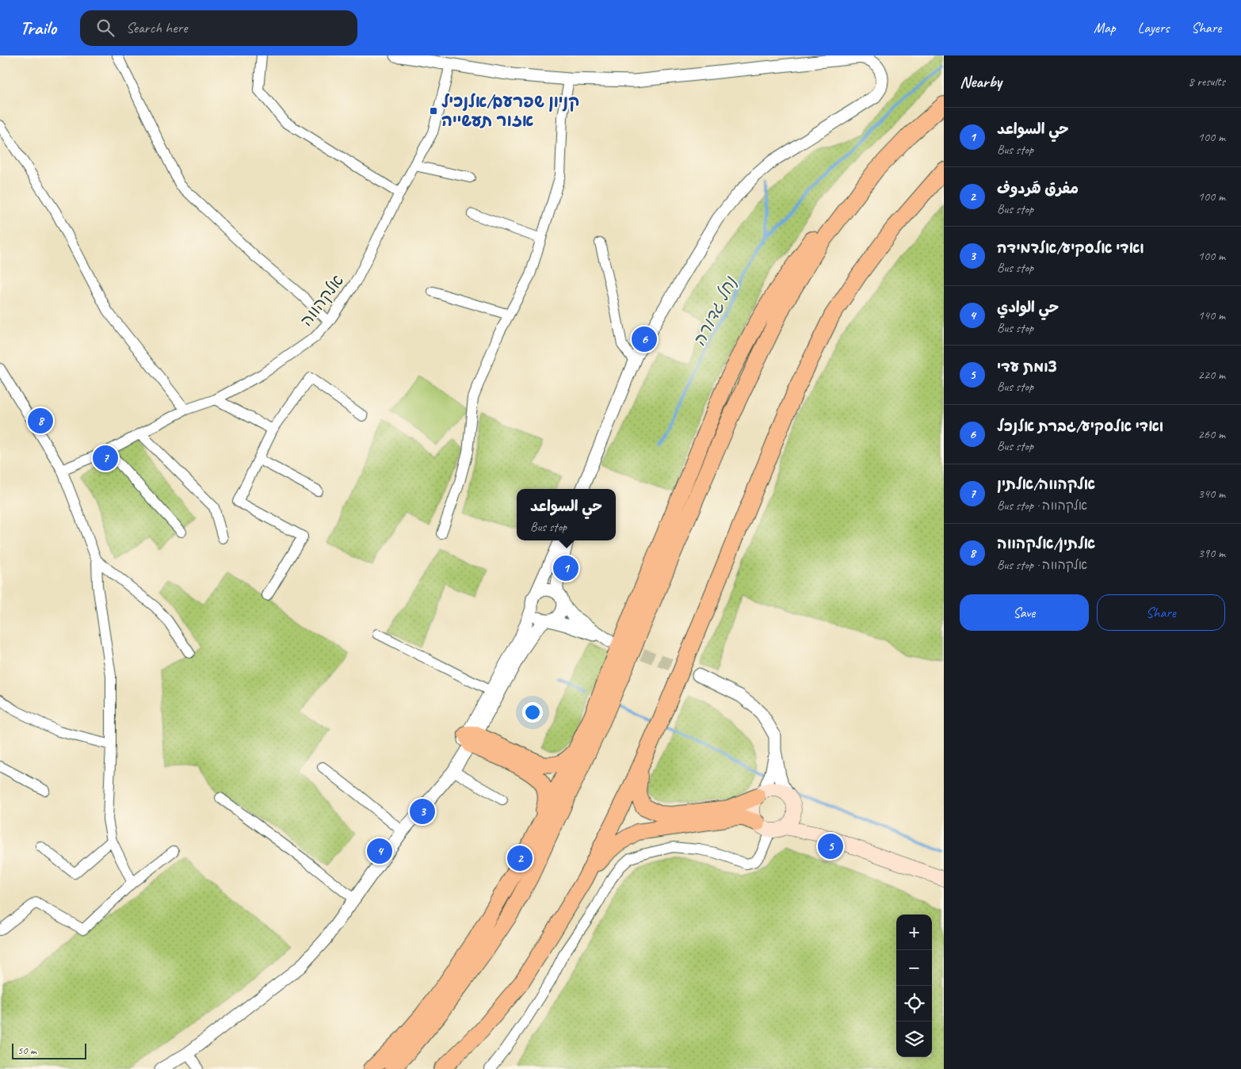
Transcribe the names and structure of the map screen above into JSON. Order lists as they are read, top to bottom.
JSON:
{
  "streets": {
    "street": ["אלקהווה"]
  },
  "water": ["נחל גדורה"],
  "places": {
    "transit": ["קניון שפרעם/אלנכיל אזור תעשייה"]
  },
  "scale_bar": "50 m",
  "page": {
    "header": "Trailo",
    "search": "Search here",
    "nav": ["Map", "Layers", "Share"],
    "heading": ["Nearby", "8 results"],
    "list": [
      {
        "mark": "1",
        "name": "حي السواعد",
        "note": "Bus stop",
        "value": "100 m"
      },
      {
        "mark": "2",
        "name": "مفرق هَردوف",
        "note": "Bus stop",
        "value": "100 m"
      },
      {
        "mark": "3",
        "name": "ואדי אלסקיע/אלדמידה",
        "note": "Bus stop",
        "value": "100 m"
      },
      {
        "mark": "4",
        "name": "حي الوادي",
        "note": "Bus stop",
        "value": "140 m"
      },
      {
        "mark": "5",
        "name": "צומת עדי",
        "note": "Bus stop",
        "value": "220 m"
      },
      {
        "mark": "6",
        "name": "ואדי אלסקיע/גברת אלנכל",
        "note": "Bus stop",
        "value": "260 m"
      },
      {
        "mark": "7",
        "name": "אלקהווה/אלתין",
        "note": "Bus stop · אלקהווה",
        "value": "340 m"
      },
      {
        "mark": "8",
        "name": "אלתין/אלקהווה",
        "note": "Bus stop · אלקהווה",
        "value": "390 m"
      }
    ],
    "pins": [
      "6",
      "8",
      "7",
      "1",
      "3",
      "5",
      "4",
      "2"
    ],
    "popup": ["حي السواعد", "Bus stop"],
    "buttons": ["Save", "Share"],
    "map_buttons": ["+", "−"],
    "scale": "50 m"
  }
}
